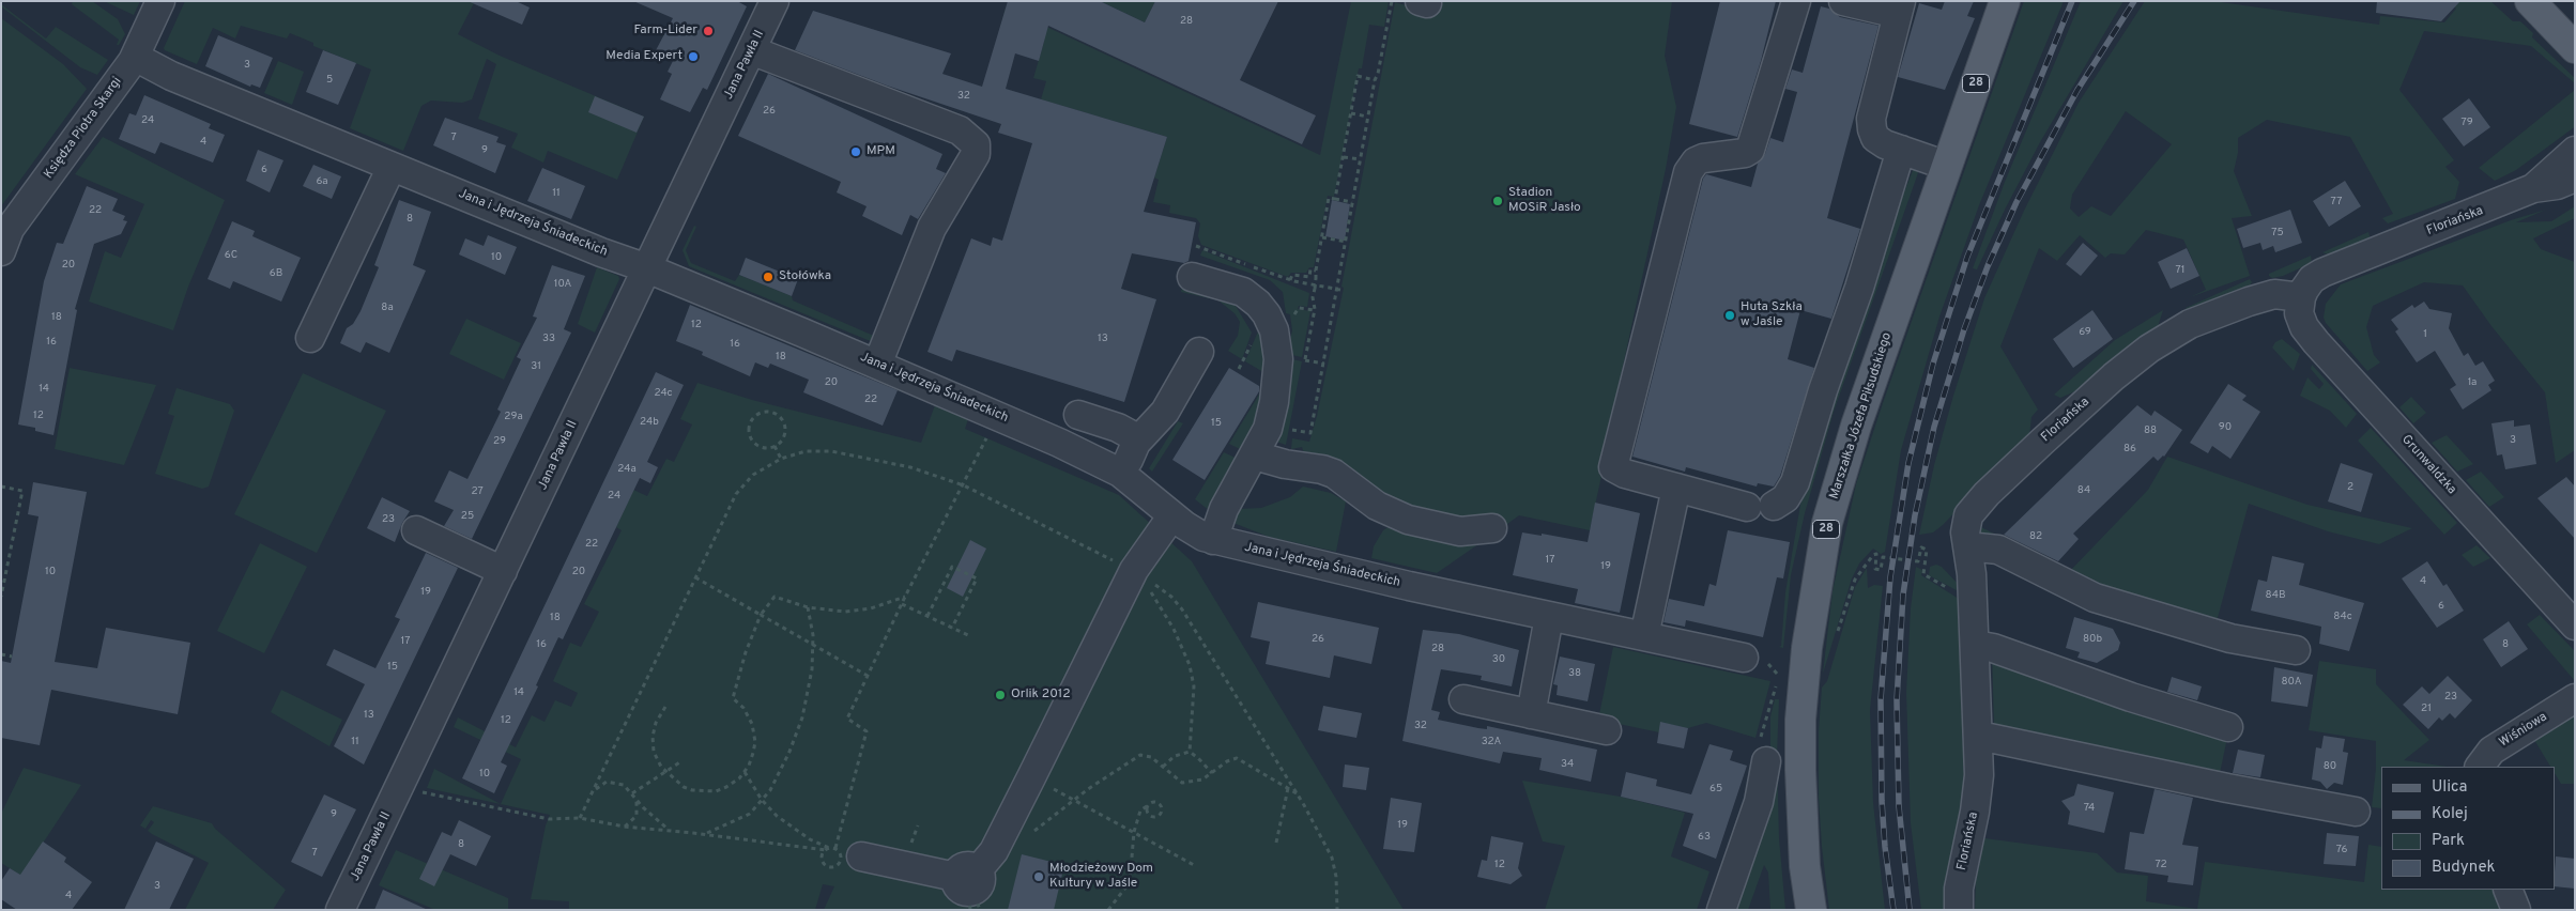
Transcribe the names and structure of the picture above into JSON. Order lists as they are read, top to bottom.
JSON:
{
  "streets": {
    "main road": ["28", "Marszałka Józefa Piłsudskiego"],
    "street": [
      "Jana Pawła II",
      "Księdza Piotra Skargi",
      "Floriańska",
      "Jana i Jędrzeja Śniadeckich",
      "Grunwaldzka",
      "Wiśniowa"
    ]
  },
  "crossings": [
    ["Jana Pawła II", "Jana i Jędrzeja Śniadeckich"],
    ["Księdza Piotra Skargi", "Jana i Jędrzeja Śniadeckich"],
    ["Floriańska", "Grunwaldzka"]
  ],
  "places": [
    "Farm-Lider",
    "Media Expert",
    "MPM",
    "Stadion MOSiR Jasło",
    "Stołówka",
    "Huta Szkła w Jaśle",
    "Orlik 2012",
    "Młodzieżowy Dom Kultury w Jaśle"
  ],
  "house_numbers": [
    "28",
    "3",
    "5",
    "32",
    "26",
    "24",
    "79",
    "7",
    "4",
    "9",
    "6",
    "6a",
    "11",
    "77",
    "22",
    "8",
    "75",
    "6C",
    "10",
    "20",
    "71",
    "6B",
    "10A",
    "8a",
    "18",
    "12",
    "69",
    "1",
    "33",
    "13",
    "16",
    "16",
    "18",
    "31",
    "20",
    "1a",
    "14",
    "24c",
    "22",
    "12",
    "29a",
    "24b",
    "15",
    "90",
    "88",
    "3",
    "29",
    "86",
    "24a",
    "2",
    "84",
    "27",
    "24",
    "25",
    "23",
    "82",
    "22",
    "17",
    "19",
    "10",
    "20",
    "4",
    "19",
    "84B",
    "6",
    "84c",
    "18",
    "26",
    "80b",
    "17",
    "16",
    "8",
    "28",
    "30",
    "15",
    "38",
    "80A",
    "14",
    "23",
    "21",
    "13",
    "12",
    "32",
    "11",
    "32A",
    "34",
    "80",
    "10",
    "65",
    "74",
    "9",
    "19",
    "63",
    "8",
    "76",
    "7",
    "12",
    "72",
    "3",
    "4"
  ],
  "legend": [
    "Ulica",
    "Kolej",
    "Park",
    "Budynek"
  ]
}
